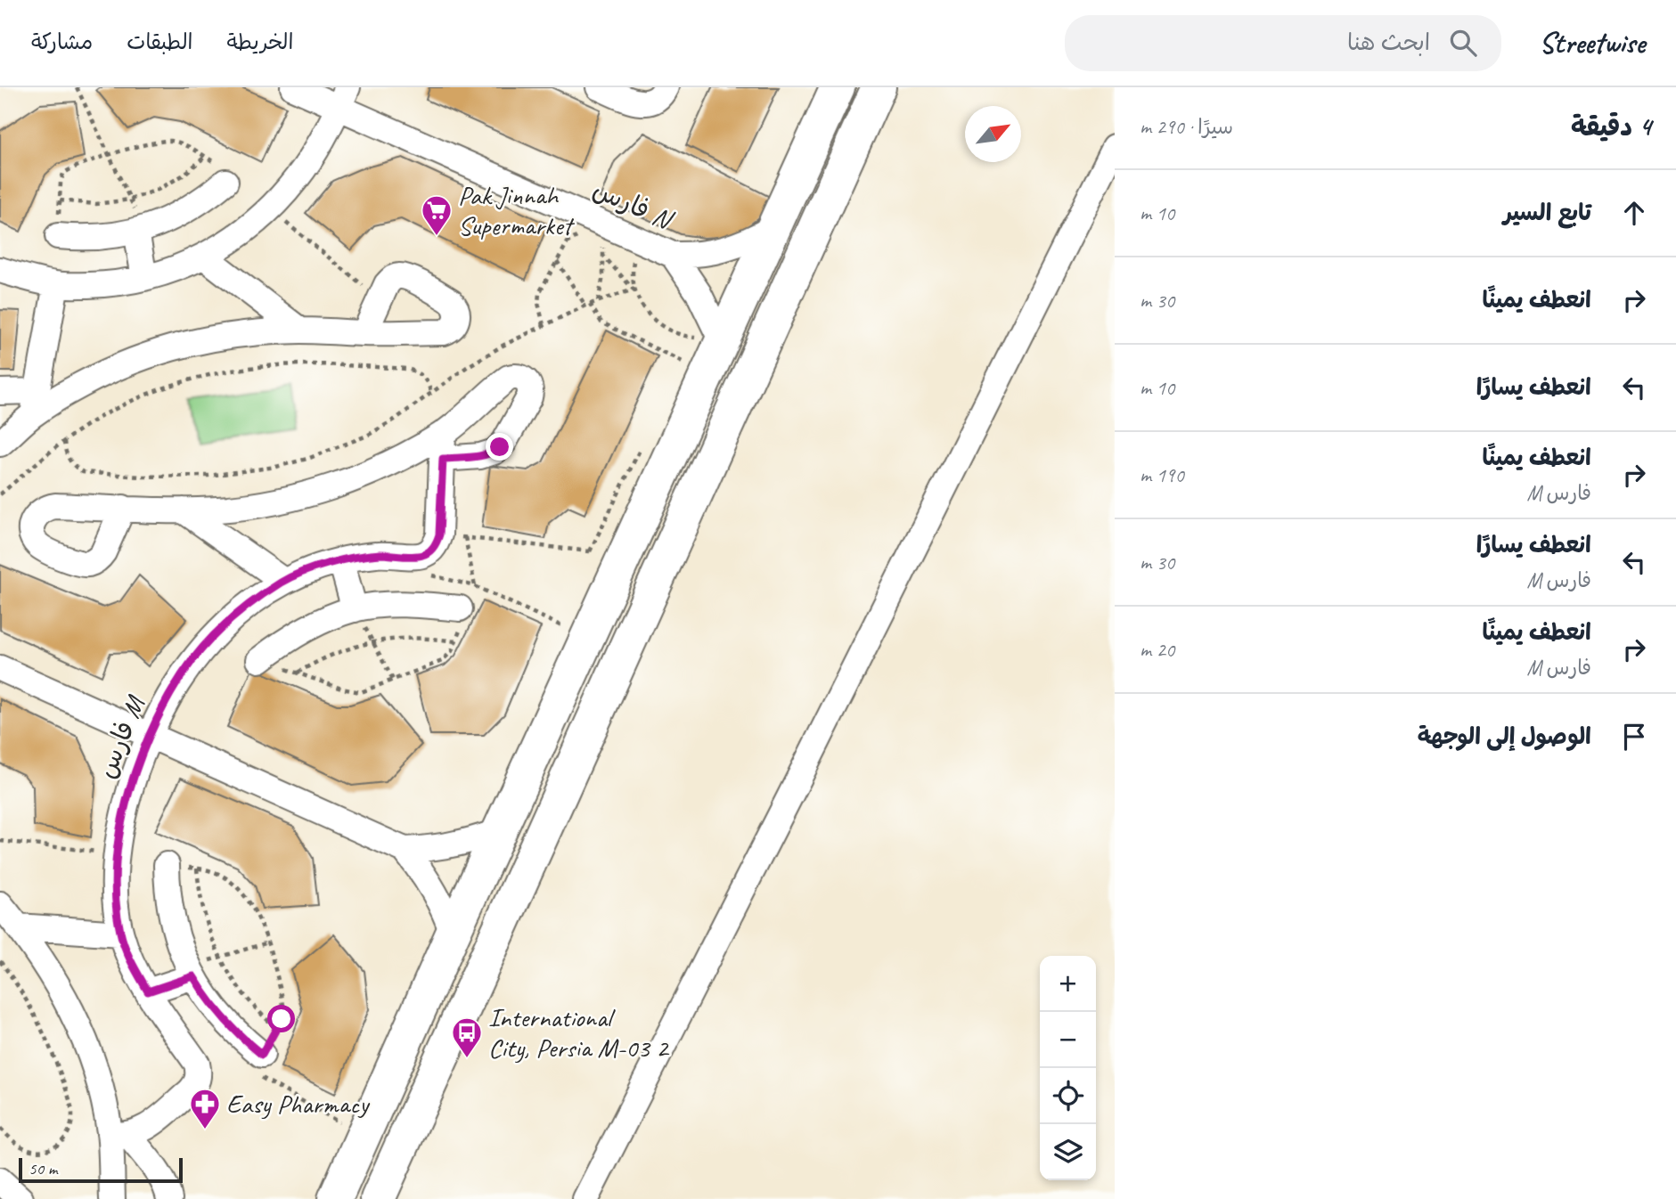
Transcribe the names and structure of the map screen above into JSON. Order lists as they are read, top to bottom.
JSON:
{
  "streets": {
    "street": ["فارس N", "فارس M"]
  },
  "places": {
    "supermarket": ["Pak Jinnah Supermarket"],
    "bus stop": ["International City, Persia M-03 2"],
    "pharmacy": ["Easy Pharmacy"]
  },
  "scale_bar": "50 m",
  "north": "top right",
  "page": {
    "header": "Streetwise",
    "search": "ابحث هنا",
    "nav": ["الخريطة", "الطبقات", "مشاركة"],
    "heading": ["4 دقيقة", "سيرًا · 290 m"],
    "list": [
      ["تابع السير", "10 m"],
      ["انعطف يمينًا", "30 m"],
      ["انعطف يسارًا", "10 m"],
      ["انعطف يمينًا", "فارس M", "190 m"],
      ["انعطف يسارًا", "فارس M", "30 m"],
      ["انعطف يمينًا", "فارس M", "20 m"],
      "الوصول إلى الوجهة"
    ],
    "map_buttons": ["+", "−"],
    "scale": "50 m"
  }
}
